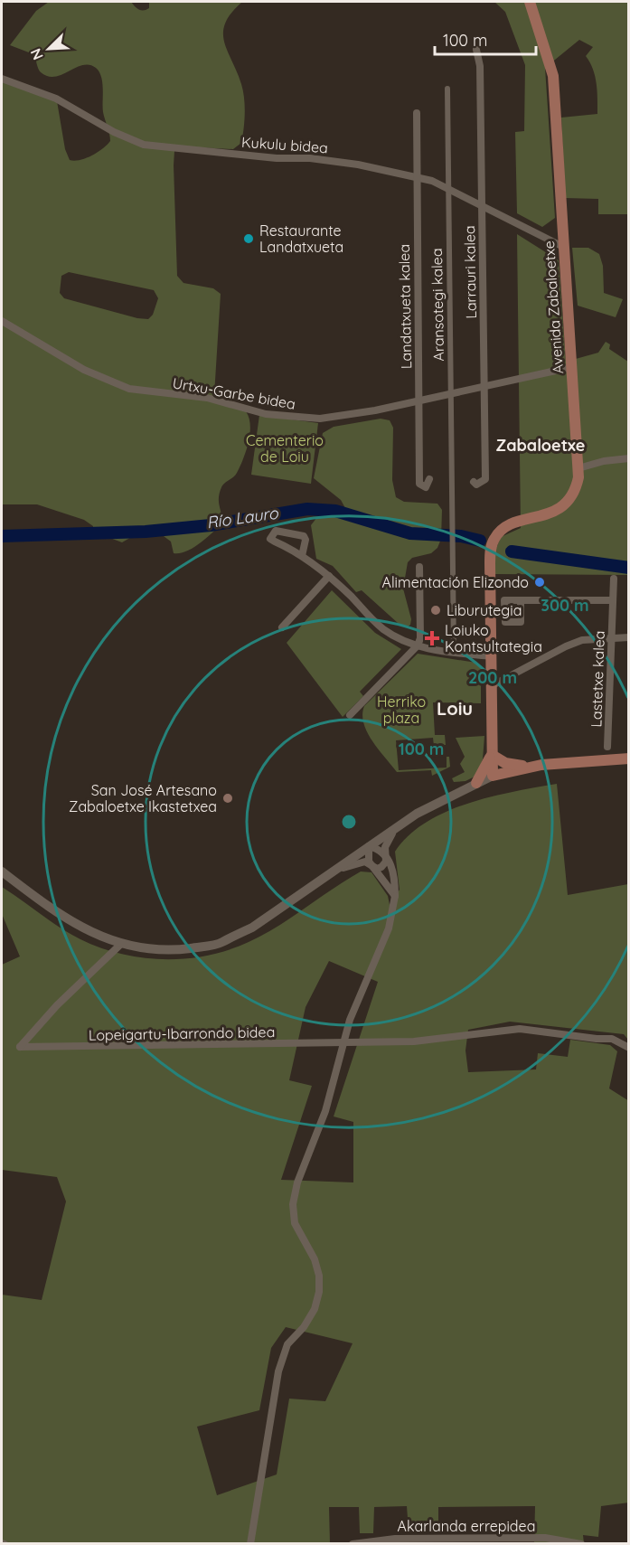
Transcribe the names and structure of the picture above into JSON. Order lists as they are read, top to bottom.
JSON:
{
  "streets": {
    "main road": ["Avenida Zabaloetxe"],
    "street": [
      "Kukulu bidea",
      "Larrauri kalea",
      "Aransotegi kalea",
      "Landatxueta kalea",
      "Urtxu-Garbe bidea",
      "Lastetxe kalea",
      "Lopeigartu-Ibarrondo bidea",
      "Akarlanda errepidea"
    ]
  },
  "crossings": [
    ["Kukulu bidea", "Larrauri kalea"],
    ["Kukulu bidea", "Aransotegi kalea"],
    ["Kukulu bidea", "Landatxueta kalea"],
    ["Kukulu bidea", "Avenida Zabaloetxe"],
    ["Larrauri kalea", "Urtxu-Garbe bidea"],
    ["Aransotegi kalea", "Urtxu-Garbe bidea"],
    ["Landatxueta kalea", "Urtxu-Garbe bidea"],
    ["Avenida Zabaloetxe", "Urtxu-Garbe bidea"]
  ],
  "districts": ["Zabaloetxe", "Loiu"],
  "water": ["Río Lauro"],
  "parks": ["Cementerio de Loiu", "Herriko plaza"],
  "places": {
    "other": [
      "Restaurante Landatxueta",
      "Alimentación Elizondo",
      "Liburutegia",
      "San José Artesano Zabaloetxe Ikastetxea"
    ],
    "health": ["Loiuko Kontsultategia"]
  },
  "scale_bar": "100 m",
  "north": "bottom left",
  "rings": ["300 m", "200 m", "100 m"]
}
